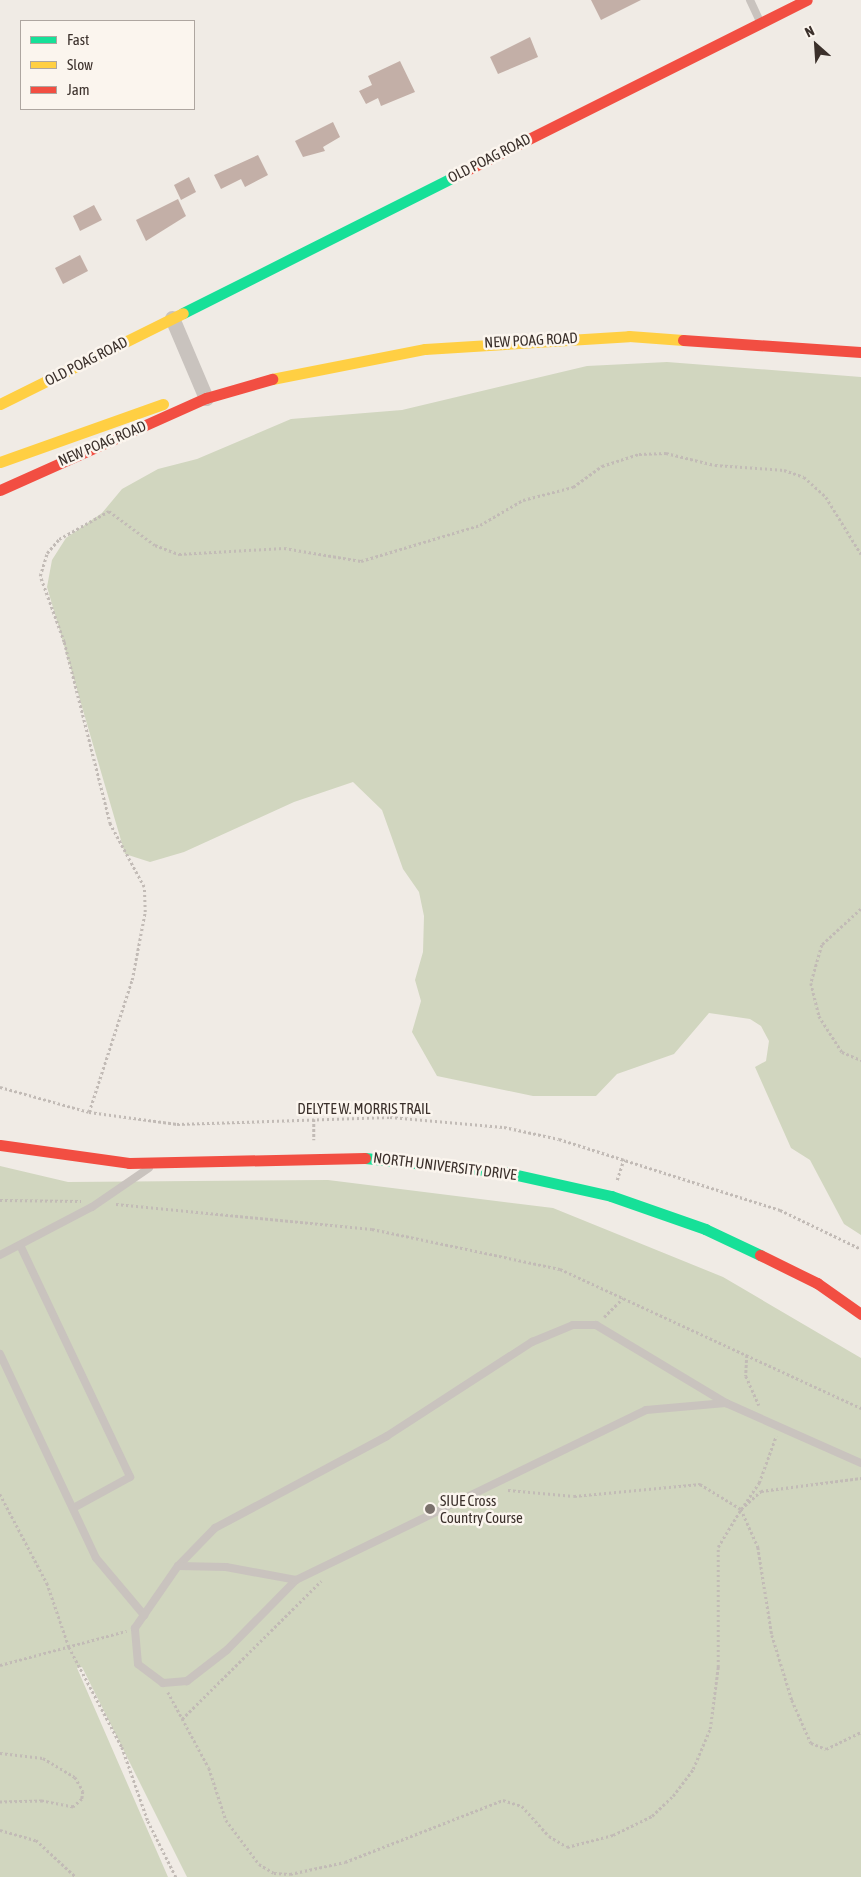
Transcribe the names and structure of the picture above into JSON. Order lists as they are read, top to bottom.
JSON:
{
  "streets": {
    "main road": ["OLD POAG ROAD", "NEW POAG ROAD", "NORTH UNIVERSITY DRIVE"],
    "path": ["DELYTE W. MORRIS TRAIL"]
  },
  "places": ["SIUE Cross Country Course"],
  "legend": ["Fast", "Slow", "Jam"],
  "north": "top left"
}
